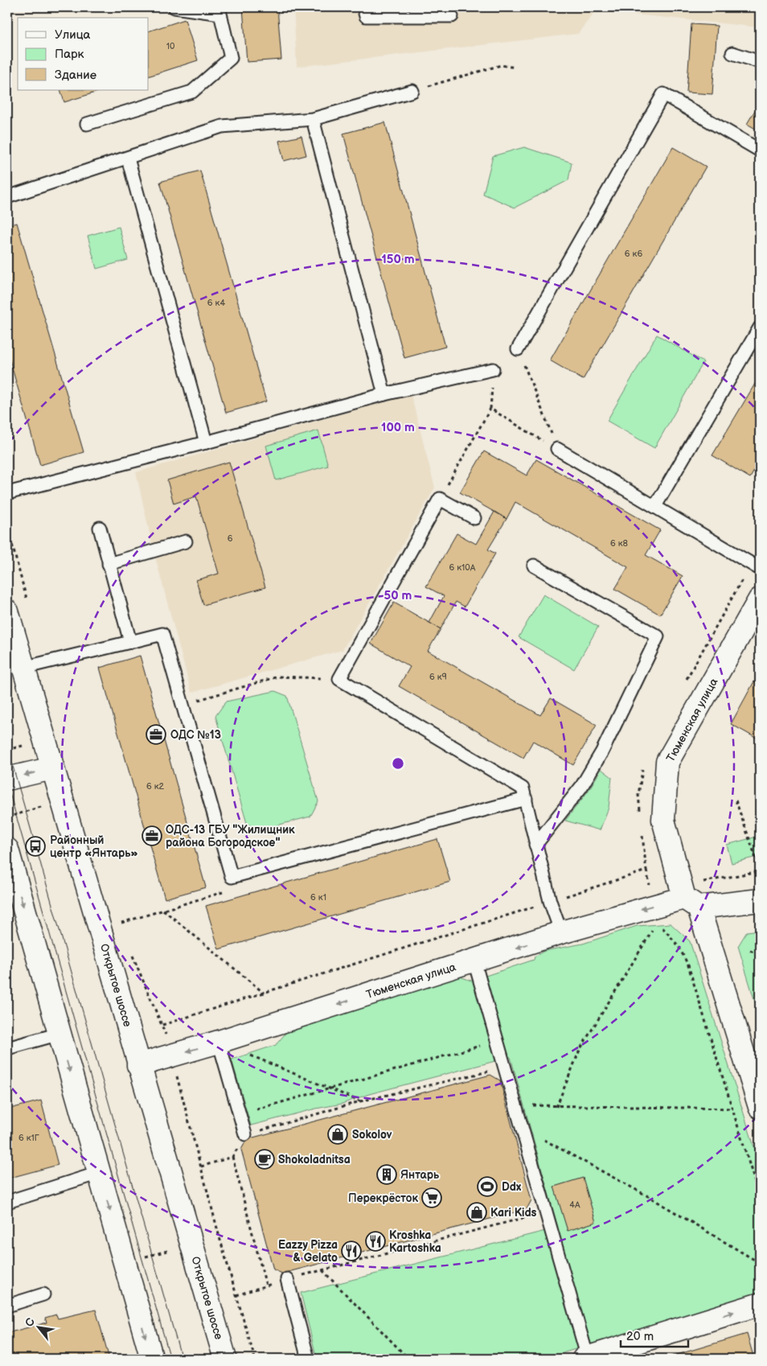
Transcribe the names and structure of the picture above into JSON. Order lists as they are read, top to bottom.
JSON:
{
  "streets": {
    "street": ["Тюменская улица", "Открытое шоссе"]
  },
  "crossings": [
    ["Тюменская улица", "Открытое шоссе"]
  ],
  "one_way": ["Тюменская улица"],
  "places": {
    "office": ["ОДС №13", "ОДС-13 ГБУ \"Жилищник района Богородское\""],
    "bus stop": ["Районный центр «Янтарь»"],
    "shop": ["Sokolov", "Kari Kids"],
    "cafe": ["Shokoladnitsa"],
    "building": ["Янтарь"],
    "sports": ["Ddx"],
    "supermarket": ["Перекрёсток"],
    "restaurant": ["Kroshka Kartoshka", "Eazzy Pizza & Gelato"]
  },
  "house_numbers": [
    "10",
    "6 к6",
    "6 к4",
    "6",
    "6 к8",
    "6 к10А",
    "6 к9",
    "6 к2",
    "6 к1",
    "6 к1Г",
    "4А"
  ],
  "legend": ["Улица", "Парк", "Здание"],
  "scale_bar": "20 m",
  "north": "top left",
  "rings": ["150 m", "100 m", "50 m"]
}
